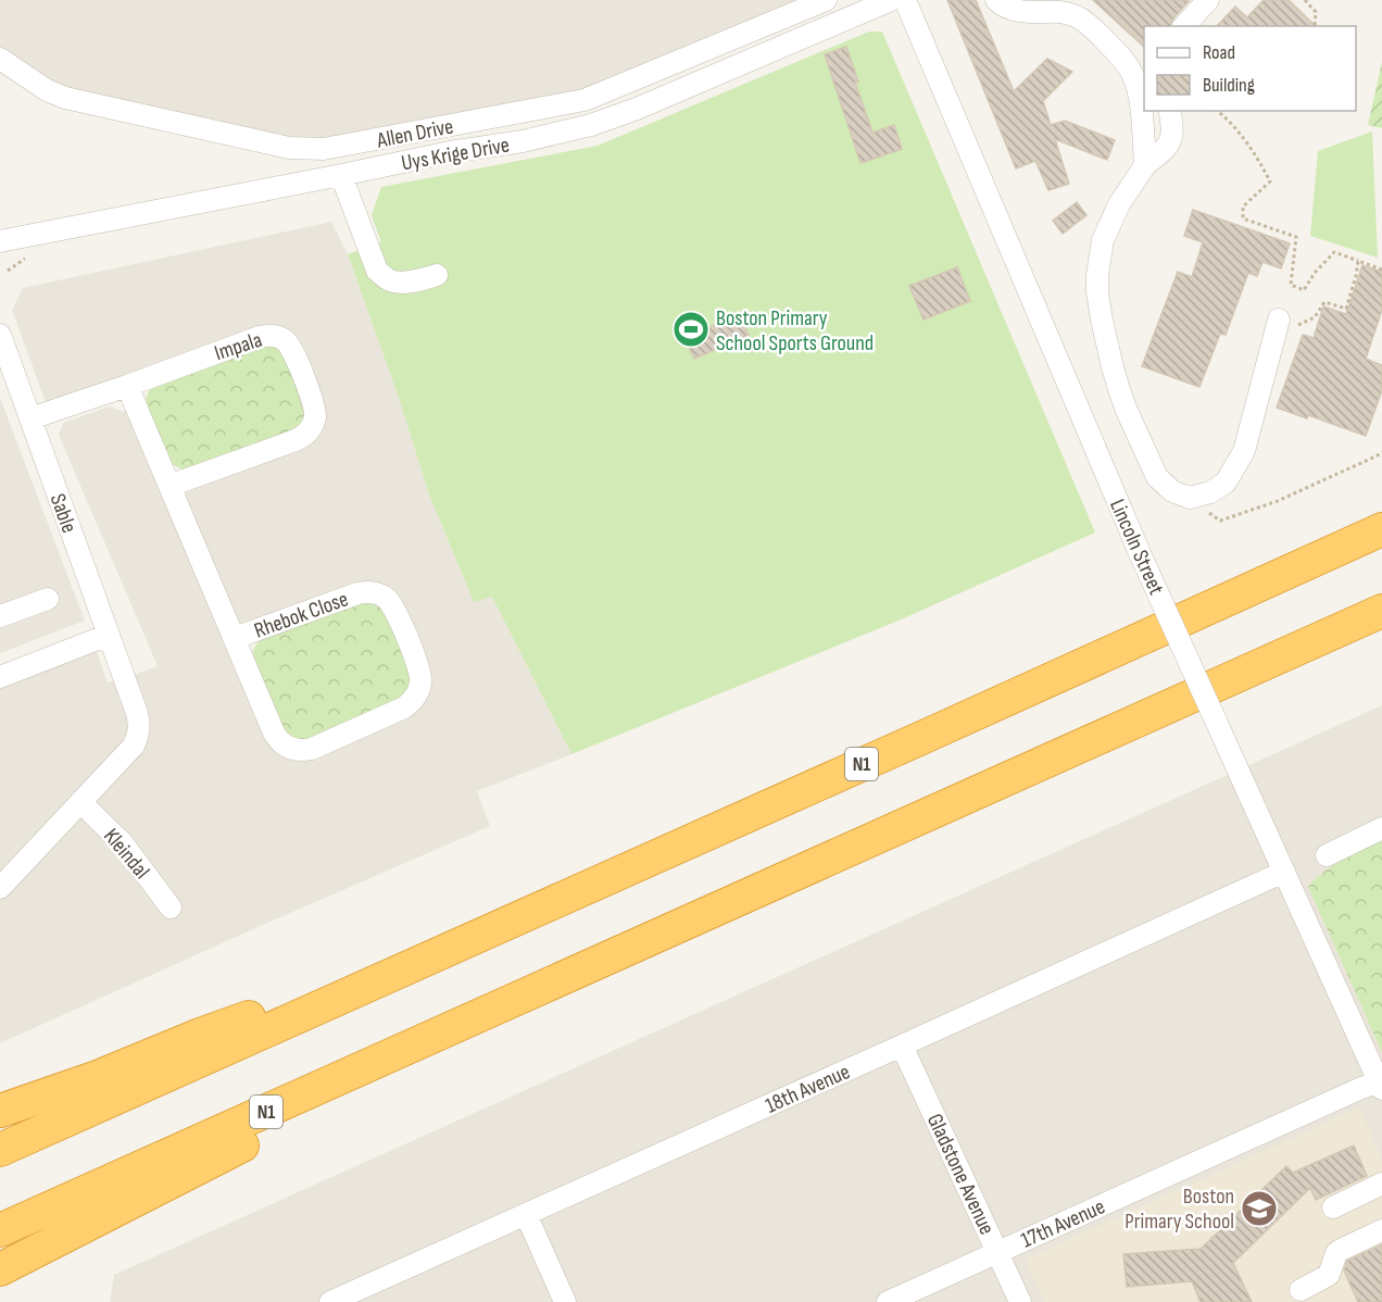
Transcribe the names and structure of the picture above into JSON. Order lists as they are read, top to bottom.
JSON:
{
  "streets": {
    "highway": ["N1"],
    "street": [
      "Allen Drive",
      "Uys Krige Drive",
      "Impala",
      "Sable",
      "Lincoln Street",
      "Rhebok Close",
      "Kleindal",
      "18th Avenue",
      "Gladstone Avenue",
      "17th Avenue"
    ]
  },
  "crossings": [
    ["Impala", "Sable"],
    ["Impala", "Rhebok Close"],
    ["Sable", "Kleindal"],
    ["Lincoln Street", "18th Avenue"],
    ["Lincoln Street", "17th Avenue"],
    ["18th Avenue", "Gladstone Avenue"],
    ["Gladstone Avenue", "17th Avenue"]
  ],
  "places": {
    "sports": ["Boston Primary School Sports Ground"],
    "school or university": ["Boston Primary School"]
  },
  "legend": ["Road", "Building"]
}
